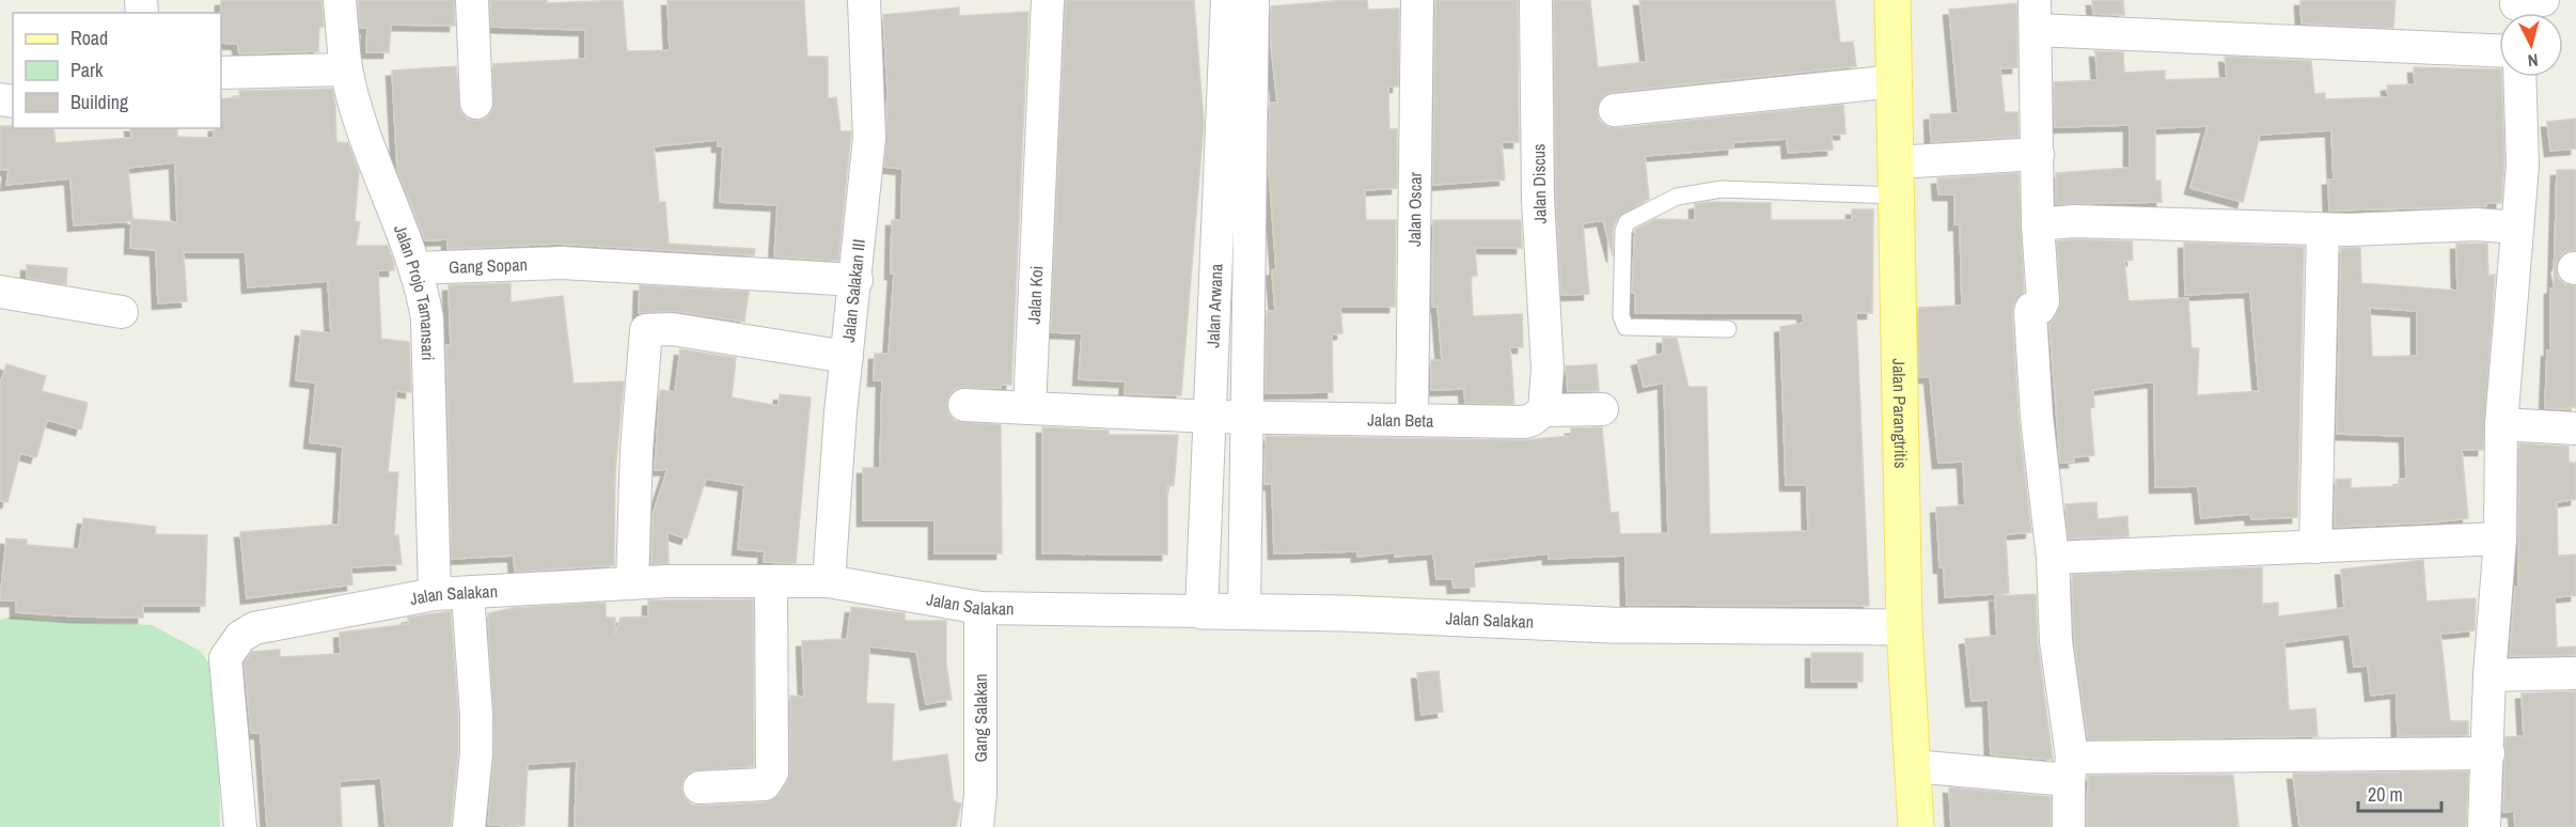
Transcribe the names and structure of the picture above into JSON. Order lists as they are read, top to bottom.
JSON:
{
  "streets": {
    "main road": ["Jalan Parangtritis"],
    "street": [
      "Jalan Discus",
      "Jalan Oscar",
      "Gang Sopan",
      "Jalan Salakan III",
      "Jalan Projo Tamansari",
      "Jalan Koi",
      "Jalan Arwana",
      "Jalan Beta",
      "Jalan Salakan",
      "Gang Salakan"
    ]
  },
  "crossings": [
    ["Jalan Discus", "Jalan Beta"],
    ["Jalan Oscar", "Jalan Beta"],
    ["Gang Sopan", "Jalan Salakan III"],
    ["Gang Sopan", "Jalan Projo Tamansari"],
    ["Jalan Salakan III", "Jalan Salakan"],
    ["Jalan Projo Tamansari", "Jalan Salakan"],
    ["Jalan Arwana", "Jalan Beta"],
    ["Jalan Arwana", "Jalan Salakan"],
    ["Jalan Parangtritis", "Jalan Salakan"],
    ["Jalan Salakan", "Gang Salakan"]
  ],
  "legend": ["Road", "Park", "Building"],
  "scale_bar": "20 m",
  "north": "bottom"
}
